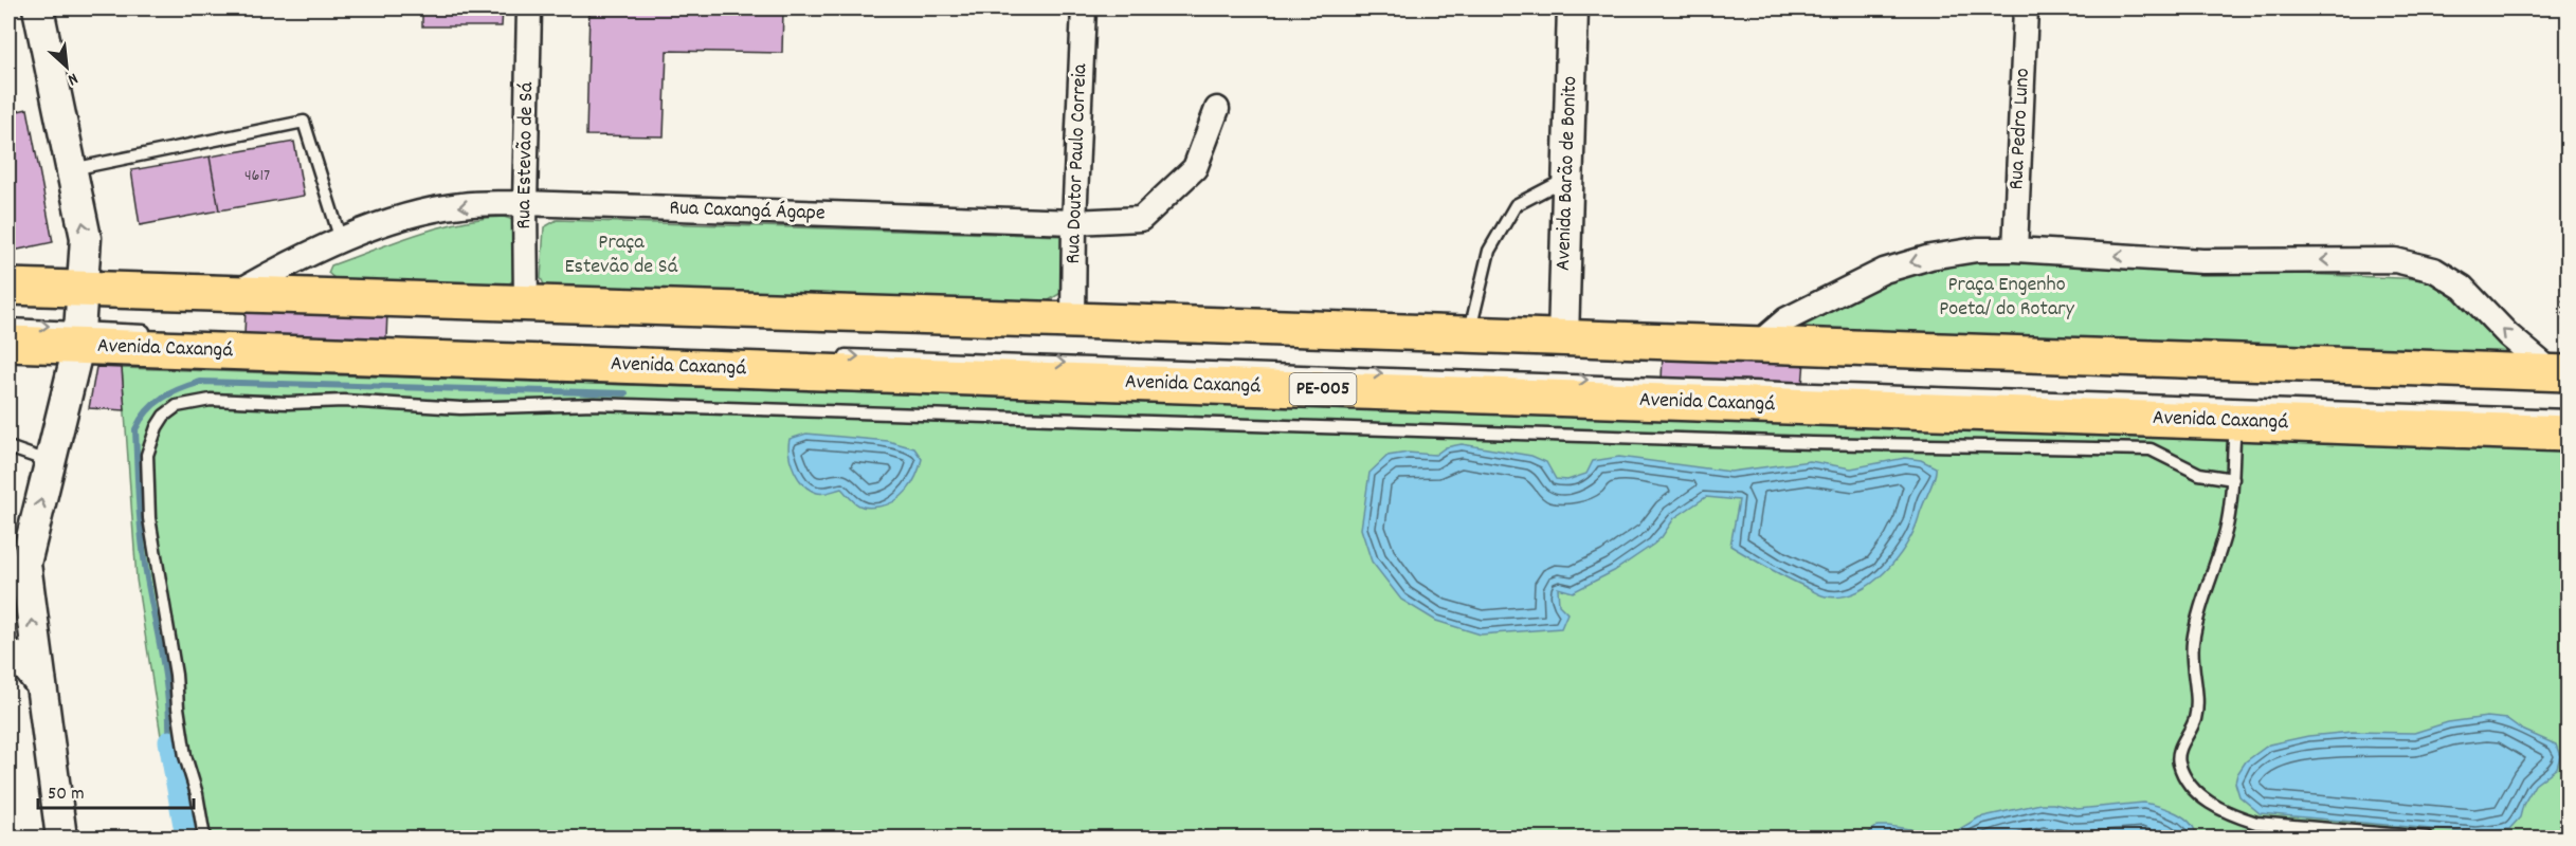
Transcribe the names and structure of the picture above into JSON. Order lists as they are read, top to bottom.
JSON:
{
  "streets": {
    "main road": ["Avenida Caxangá", "PE-005"],
    "street": [
      "Rua Pedro Luno",
      "Rua Estevão de Sá",
      "Rua Doutor Paulo Correia",
      "Avenida Barão de Bonito",
      "Rua Caxangá Ágape"
    ]
  },
  "crossings": [
    ["Rua Estevão de Sá", "Rua Caxangá Ágape"],
    ["Rua Estevão de Sá", "Avenida Caxangá"],
    ["Rua Doutor Paulo Correia", "Rua Caxangá Ágape"],
    ["Rua Doutor Paulo Correia", "Avenida Caxangá"],
    ["Avenida Barão de Bonito", "Avenida Caxangá"],
    ["Rua Caxangá Ágape", "Avenida Caxangá"]
  ],
  "parks": ["Praça Estevão de Sá", "Praça Engenho Poeta/ do Rotary"],
  "house_numbers": ["4617"],
  "scale_bar": "50 m",
  "north": "bottom right"
}
